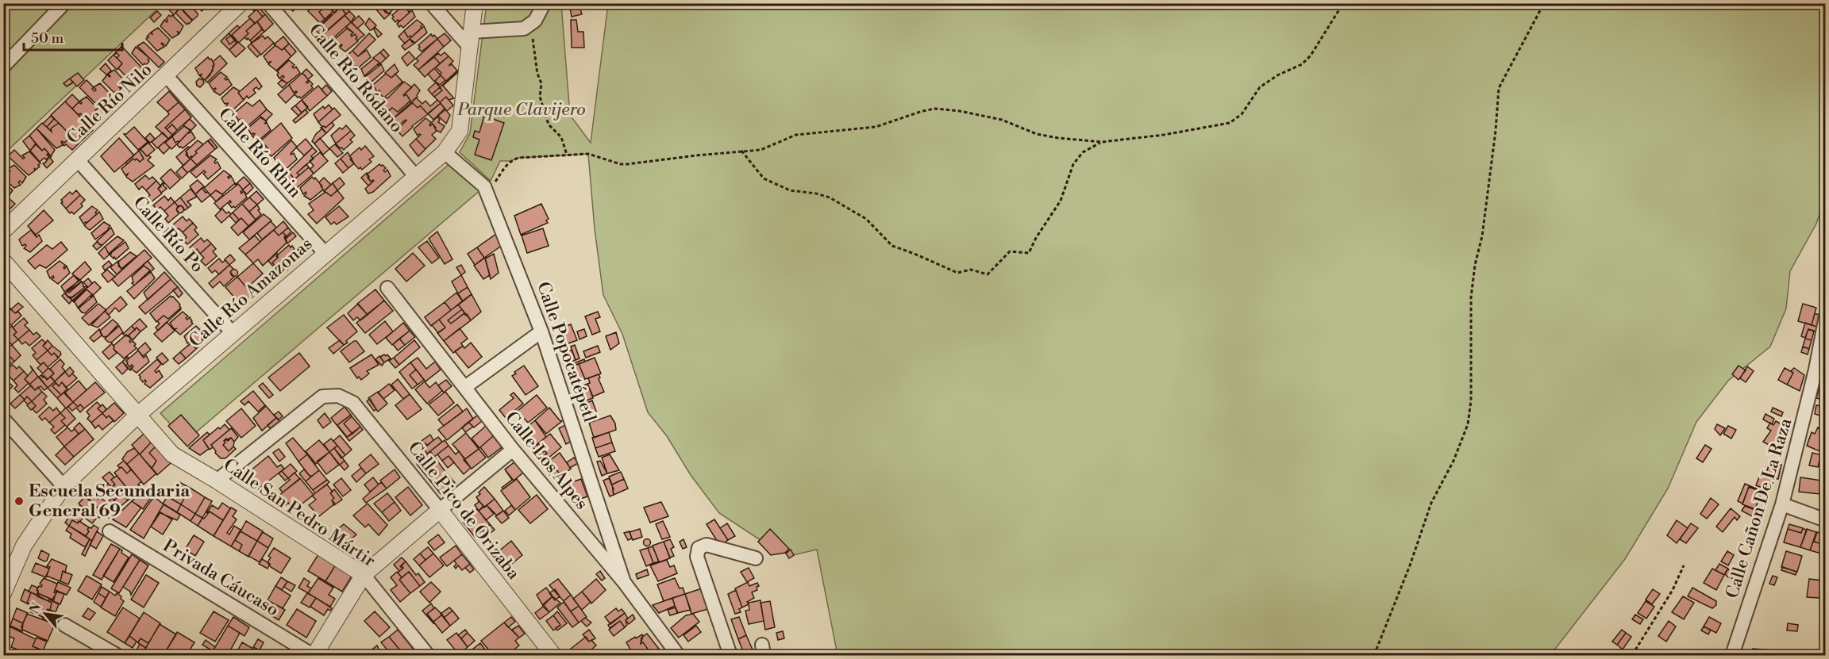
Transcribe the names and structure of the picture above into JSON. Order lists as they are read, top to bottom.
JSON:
{
  "streets": {
    "street": [
      "Calle Río Ródano",
      "Calle Río Nilo",
      "Calle Río Rhin",
      "Calle Río Po",
      "Calle Río Amazonas",
      "Calle Popocatépetl",
      "Calle Los Alpes",
      "Calle Cañon De La Raza",
      "Calle Pico de Orizaba",
      "Calle San Pedro Mártir",
      "Privada Cáucaso"
    ]
  },
  "crossings": [
    ["Calle Río Ródano", "Calle Río Amazonas"],
    ["Calle Río Nilo", "Calle Río Rhin"],
    ["Calle Río Nilo", "Calle Río Po"],
    ["Calle Río Rhin", "Calle Río Amazonas"],
    ["Calle Río Po", "Calle Río Amazonas"],
    ["Calle Río Amazonas", "Calle Popocatépetl"],
    ["Calle Río Amazonas", "Calle San Pedro Mártir"],
    ["Calle Popocatépetl", "Calle Los Alpes"],
    ["Calle Pico de Orizaba", "Calle San Pedro Mártir"]
  ],
  "parks": ["Parque Clavijero"],
  "places": ["Escuela Secundaria General 69"],
  "scale_bar": "50 m",
  "north": "top left"
}
